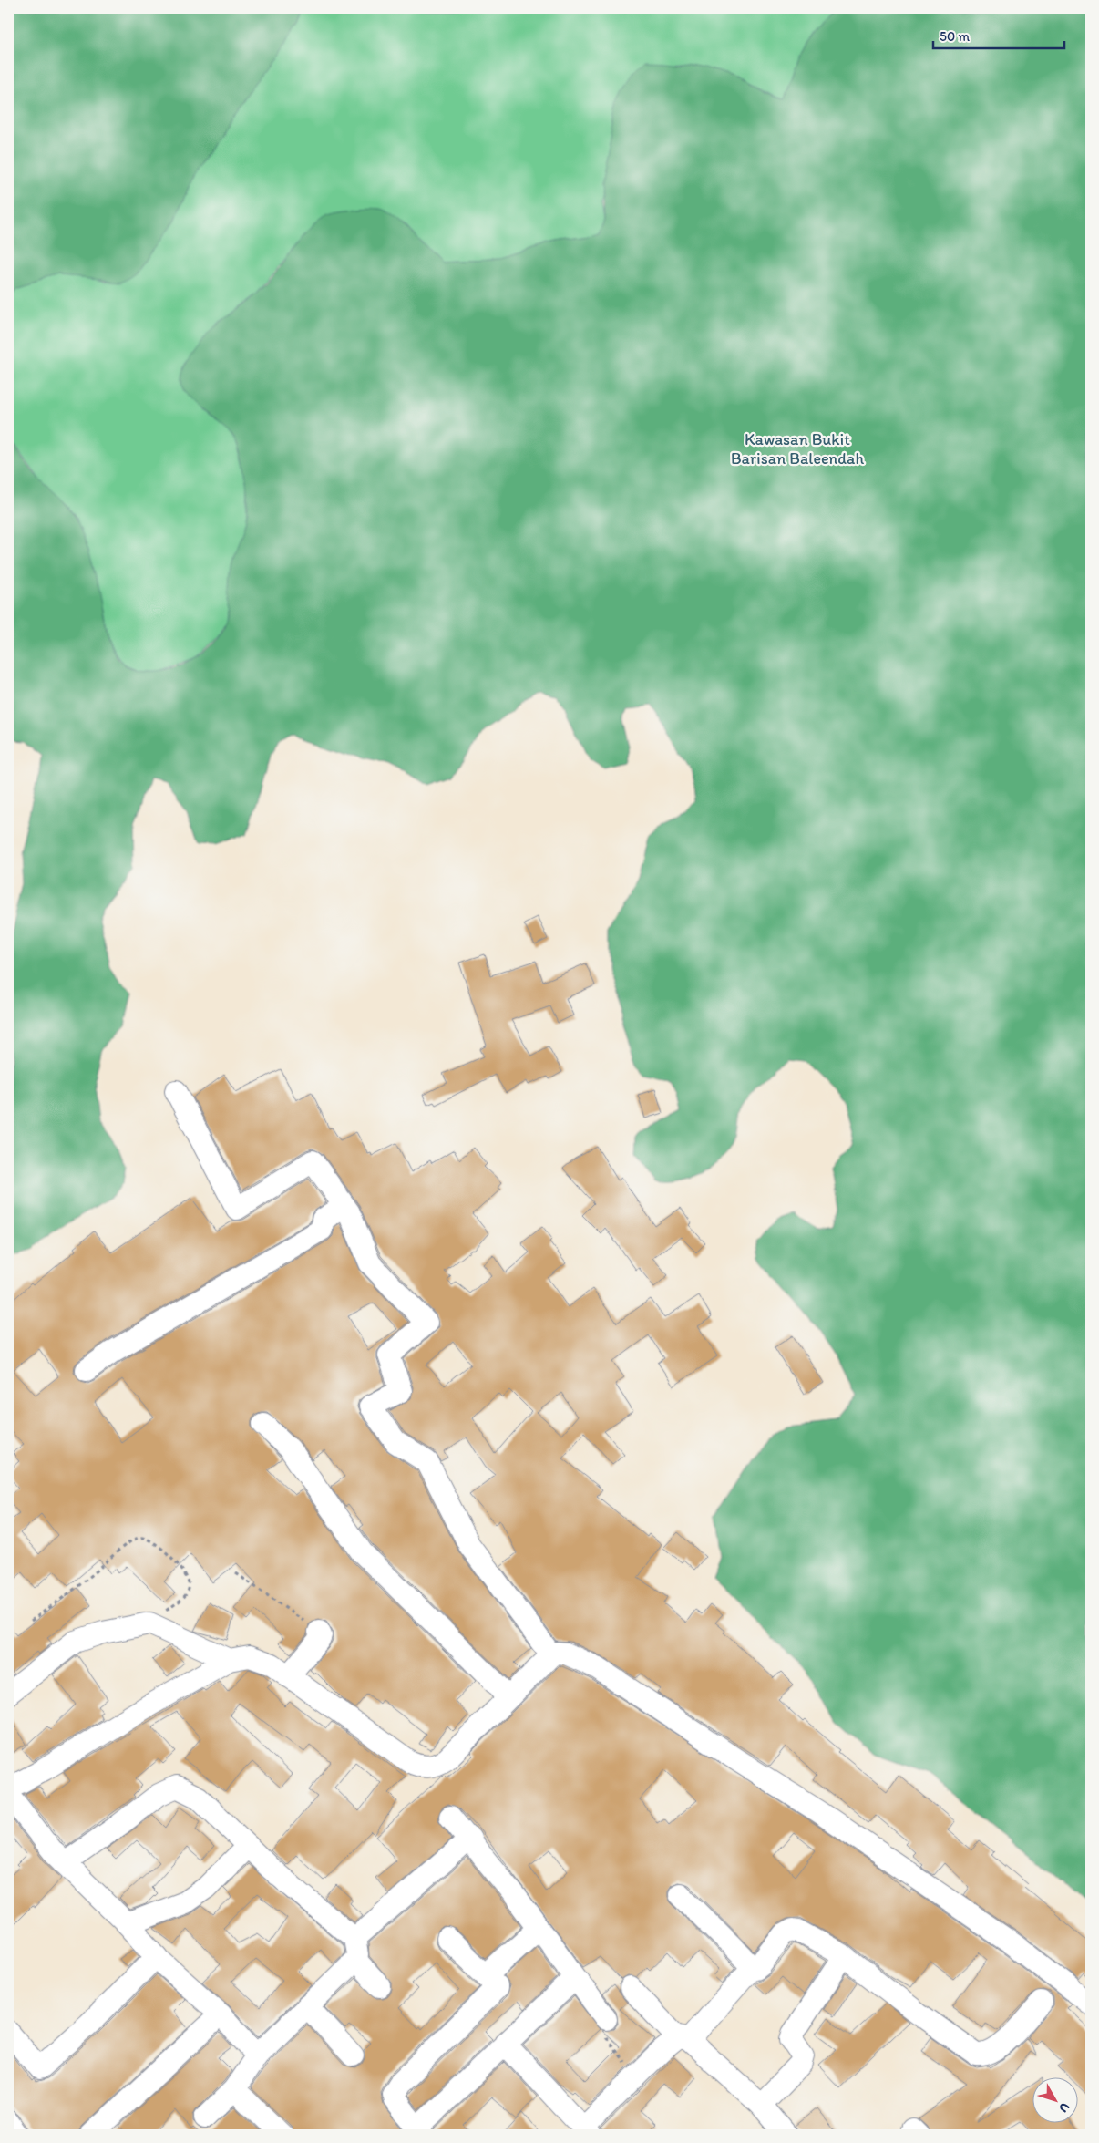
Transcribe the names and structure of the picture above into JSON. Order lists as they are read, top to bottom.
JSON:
{
  "parks": ["Kawasan Bukit Barisan Baleendah"],
  "scale_bar": "50 m",
  "north": "bottom right"
}
